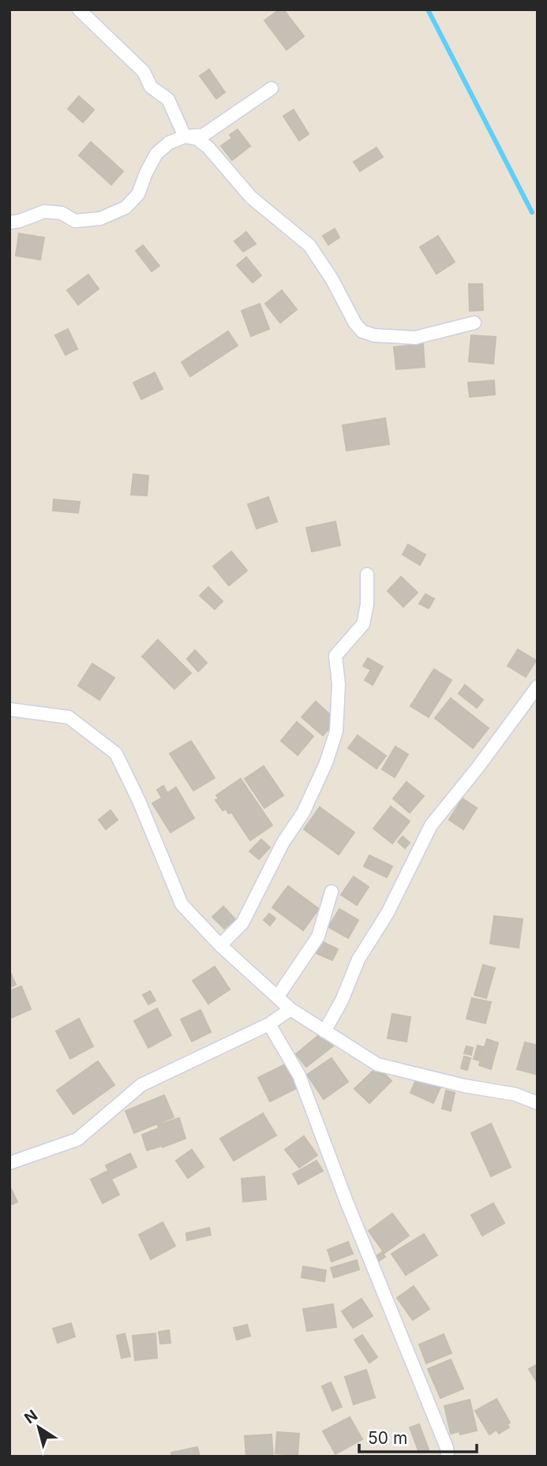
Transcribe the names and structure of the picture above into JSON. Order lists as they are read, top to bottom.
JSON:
{
  "scale_bar": "50 m",
  "north": "top left"
}
